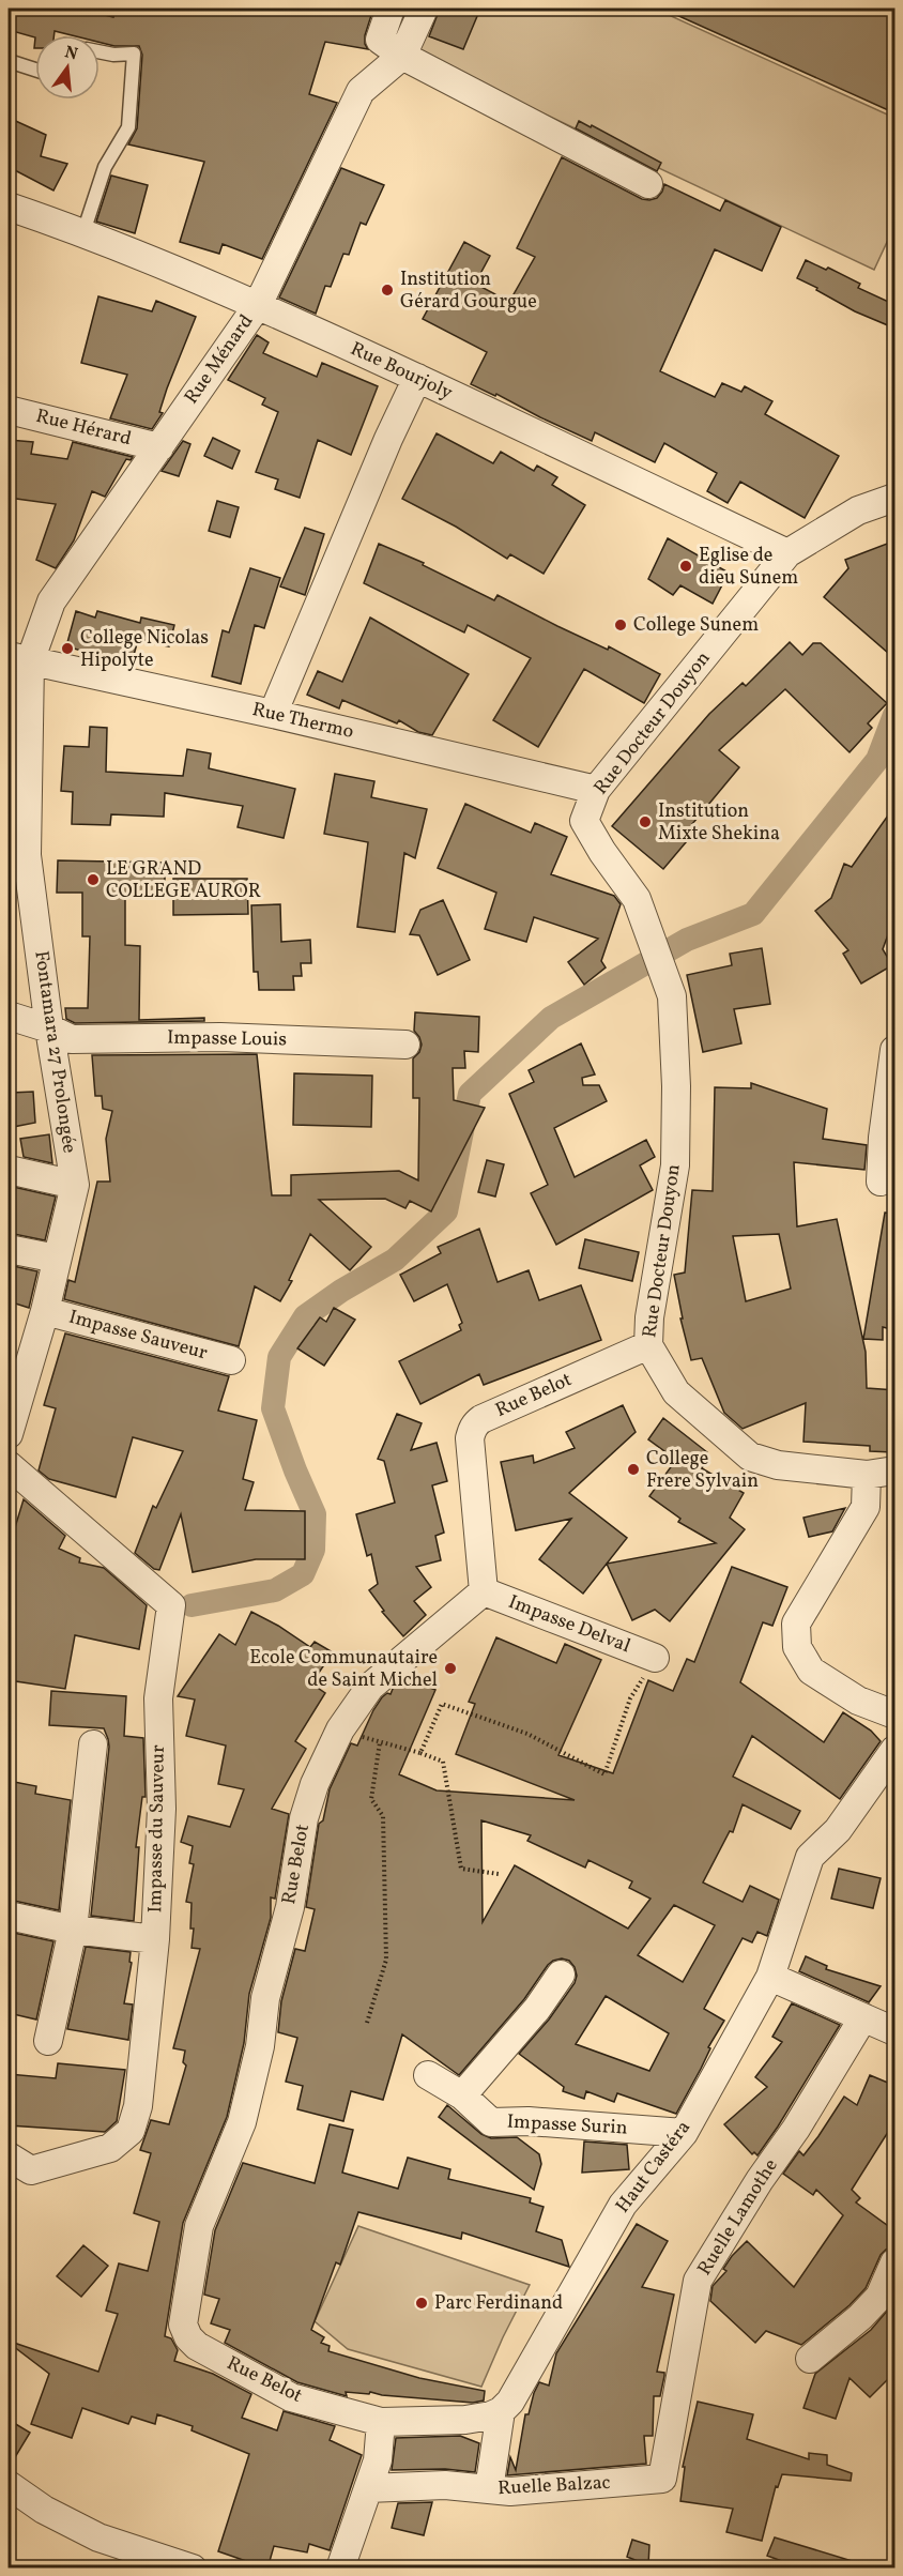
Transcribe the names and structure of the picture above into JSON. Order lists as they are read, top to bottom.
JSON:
{
  "streets": {
    "street": [
      "Rue Ménard",
      "Rue Bourjoly",
      "Rue Hérard",
      "Rue Thermo",
      "Rue Docteur Douyon",
      "Impasse Louis",
      "Fontamara 27 Prolongée",
      "Impasse Sauveur",
      "Rue Belot",
      "Impasse Delval",
      "Impasse du Sauveur",
      "Impasse Surin",
      "Haut Castéra",
      "Ruelle Lamothe",
      "Ruelle Balzac"
    ]
  },
  "crossings": [
    ["Rue Ménard", "Rue Bourjoly"],
    ["Rue Ménard", "Rue Hérard"],
    ["Rue Ménard", "Rue Thermo"],
    ["Rue Ménard", "Fontamara 27 Prolongée"],
    ["Rue Bourjoly", "Rue Docteur Douyon"],
    ["Rue Thermo", "Rue Docteur Douyon"],
    ["Rue Thermo", "Fontamara 27 Prolongée"],
    ["Rue Docteur Douyon", "Rue Belot"],
    ["Impasse Louis", "Fontamara 27 Prolongée"],
    ["Fontamara 27 Prolongée", "Impasse Sauveur"],
    ["Rue Belot", "Impasse Delval"],
    ["Impasse Surin", "Haut Castéra"],
    ["Ruelle Lamothe", "Ruelle Balzac"]
  ],
  "places": [
    "Institution Gérard Gourgue",
    "Eglise de dieu Sunem",
    "College Sunem",
    "College Nicolas Hipolyte",
    "Institution Mixte Shekina",
    "LE GRAND COLLEGE AUROR",
    "College Frere Sylvain",
    "Ecole Communautaire de Saint Michel",
    "Parc Ferdinand"
  ],
  "north": "top"
}
